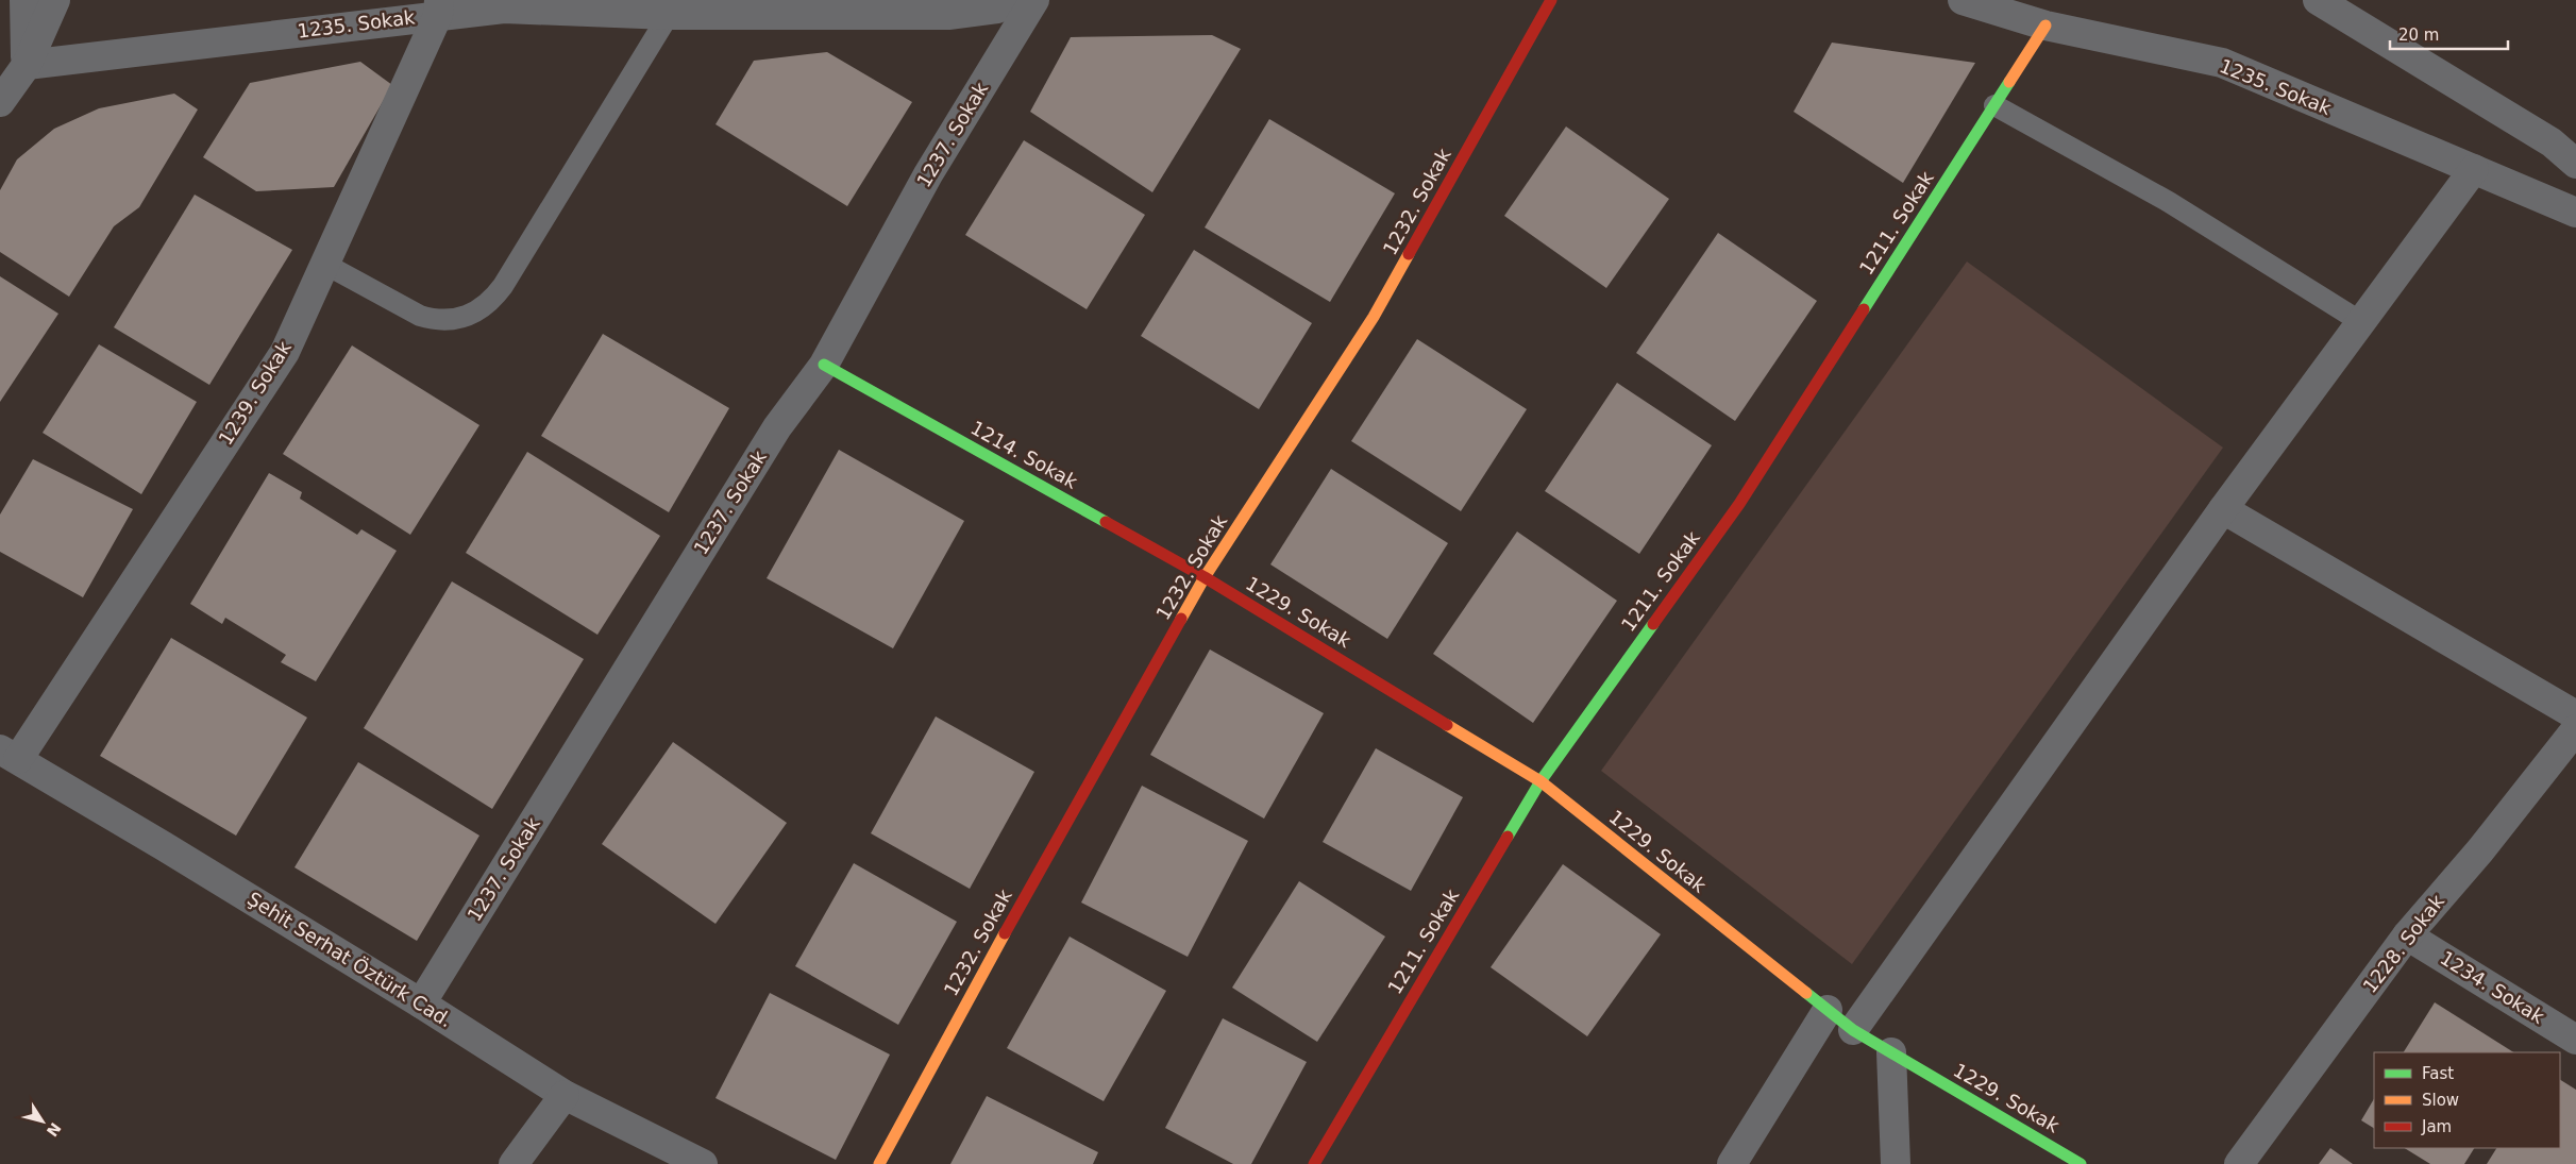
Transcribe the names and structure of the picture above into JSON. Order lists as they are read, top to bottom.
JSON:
{
  "streets": {
    "street": [
      "1235. Sokak",
      "1237. Sokak",
      "1232. Sokak",
      "1211. Sokak",
      "1239. Sokak",
      "1214. Sokak",
      "1229. Sokak",
      "1228. Sokak",
      "Şehit Serhat Öztürk Cad.",
      "1234. Sokak"
    ]
  },
  "crossings": [
    ["1235. Sokak", "1211. Sokak"],
    ["1235. Sokak", "1239. Sokak"],
    ["1237. Sokak", "1214. Sokak"],
    ["1237. Sokak", "Şehit Serhat Öztürk Cad."],
    ["1232. Sokak", "1214. Sokak"],
    ["1232. Sokak", "1229. Sokak"],
    ["1211. Sokak", "1229. Sokak"],
    ["1239. Sokak", "Şehit Serhat Öztürk Cad."],
    ["1214. Sokak", "1229. Sokak"],
    ["1228. Sokak", "1234. Sokak"]
  ],
  "legend": ["Fast", "Slow", "Jam"],
  "scale_bar": "20 m",
  "north": "bottom right"
}
